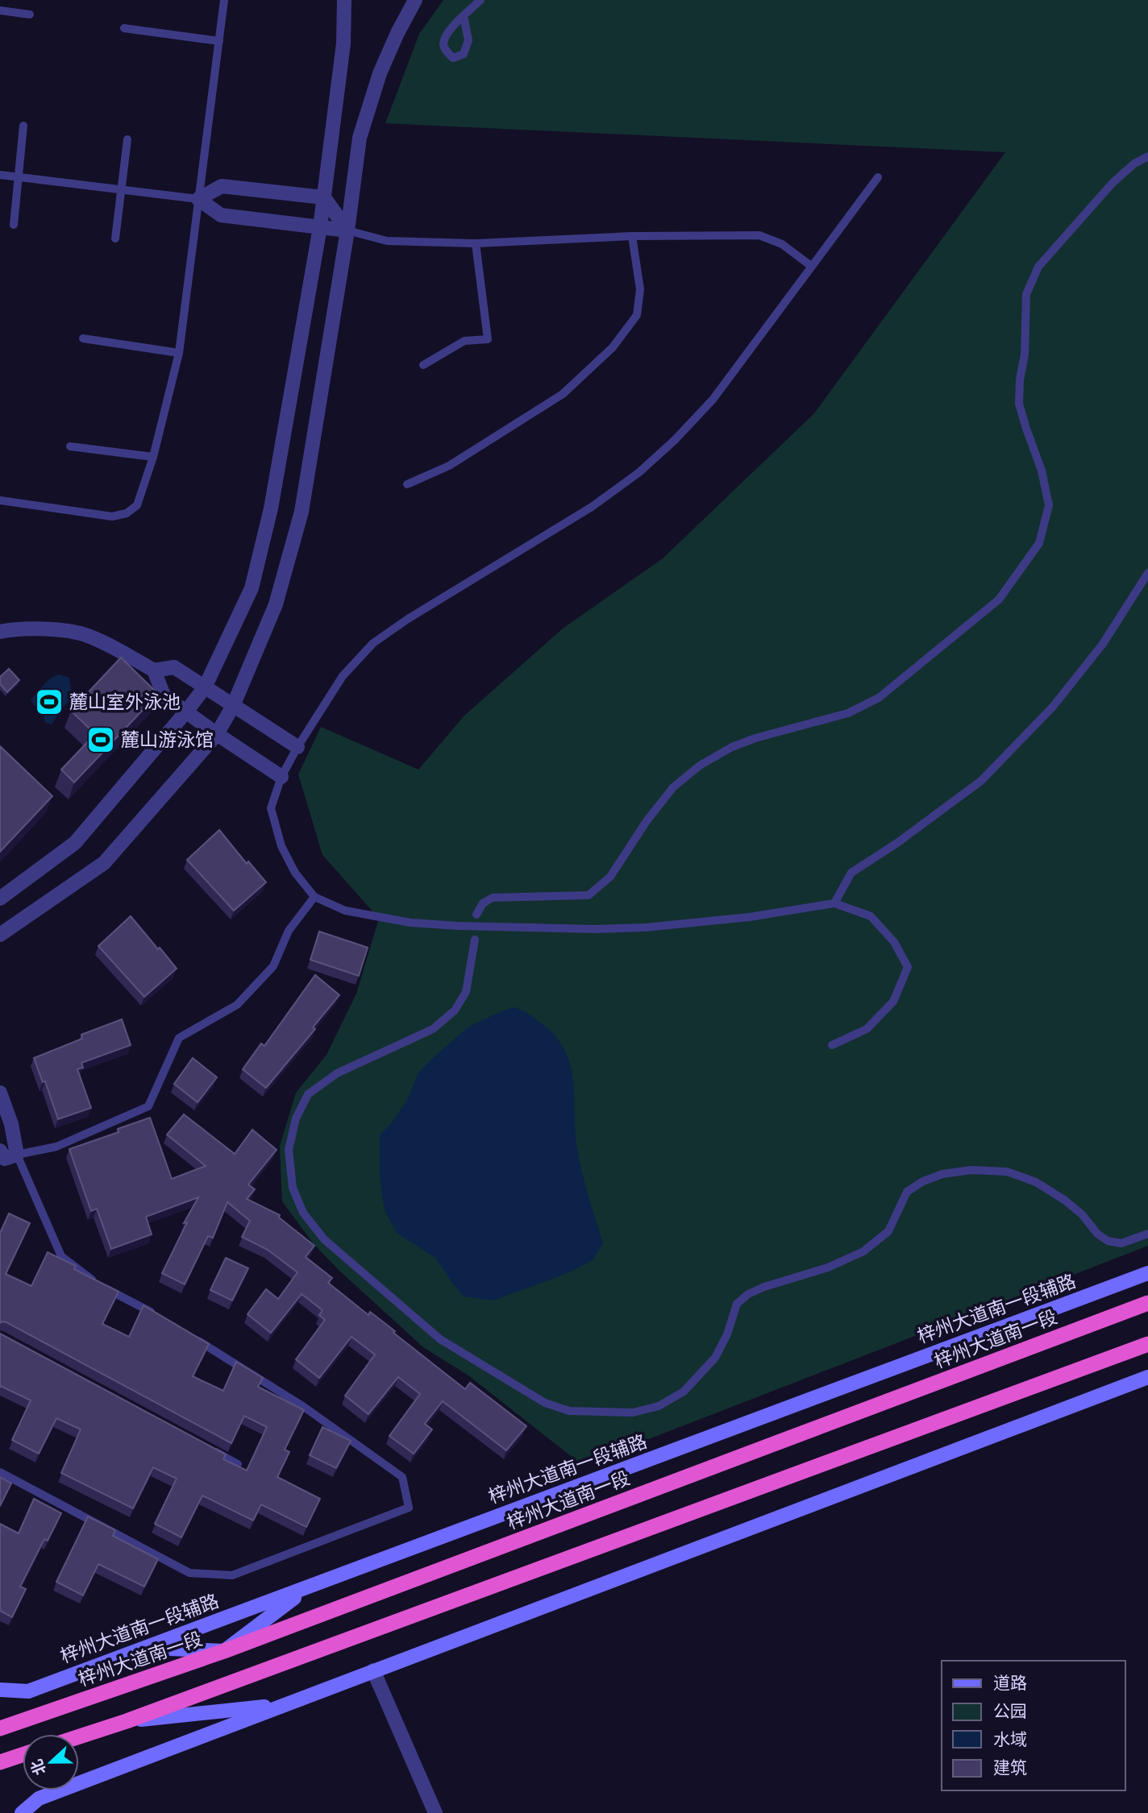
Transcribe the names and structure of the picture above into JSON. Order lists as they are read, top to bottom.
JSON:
{
  "streets": {
    "highway": ["梓州大道南一段"],
    "main road": ["梓州大道南一段辅路"]
  },
  "places": {
    "sports": ["麓山室外泳池", "麓山游泳馆"]
  },
  "legend": [
    "道路",
    "公园",
    "水域",
    "建筑"
  ],
  "north": "left"
}
